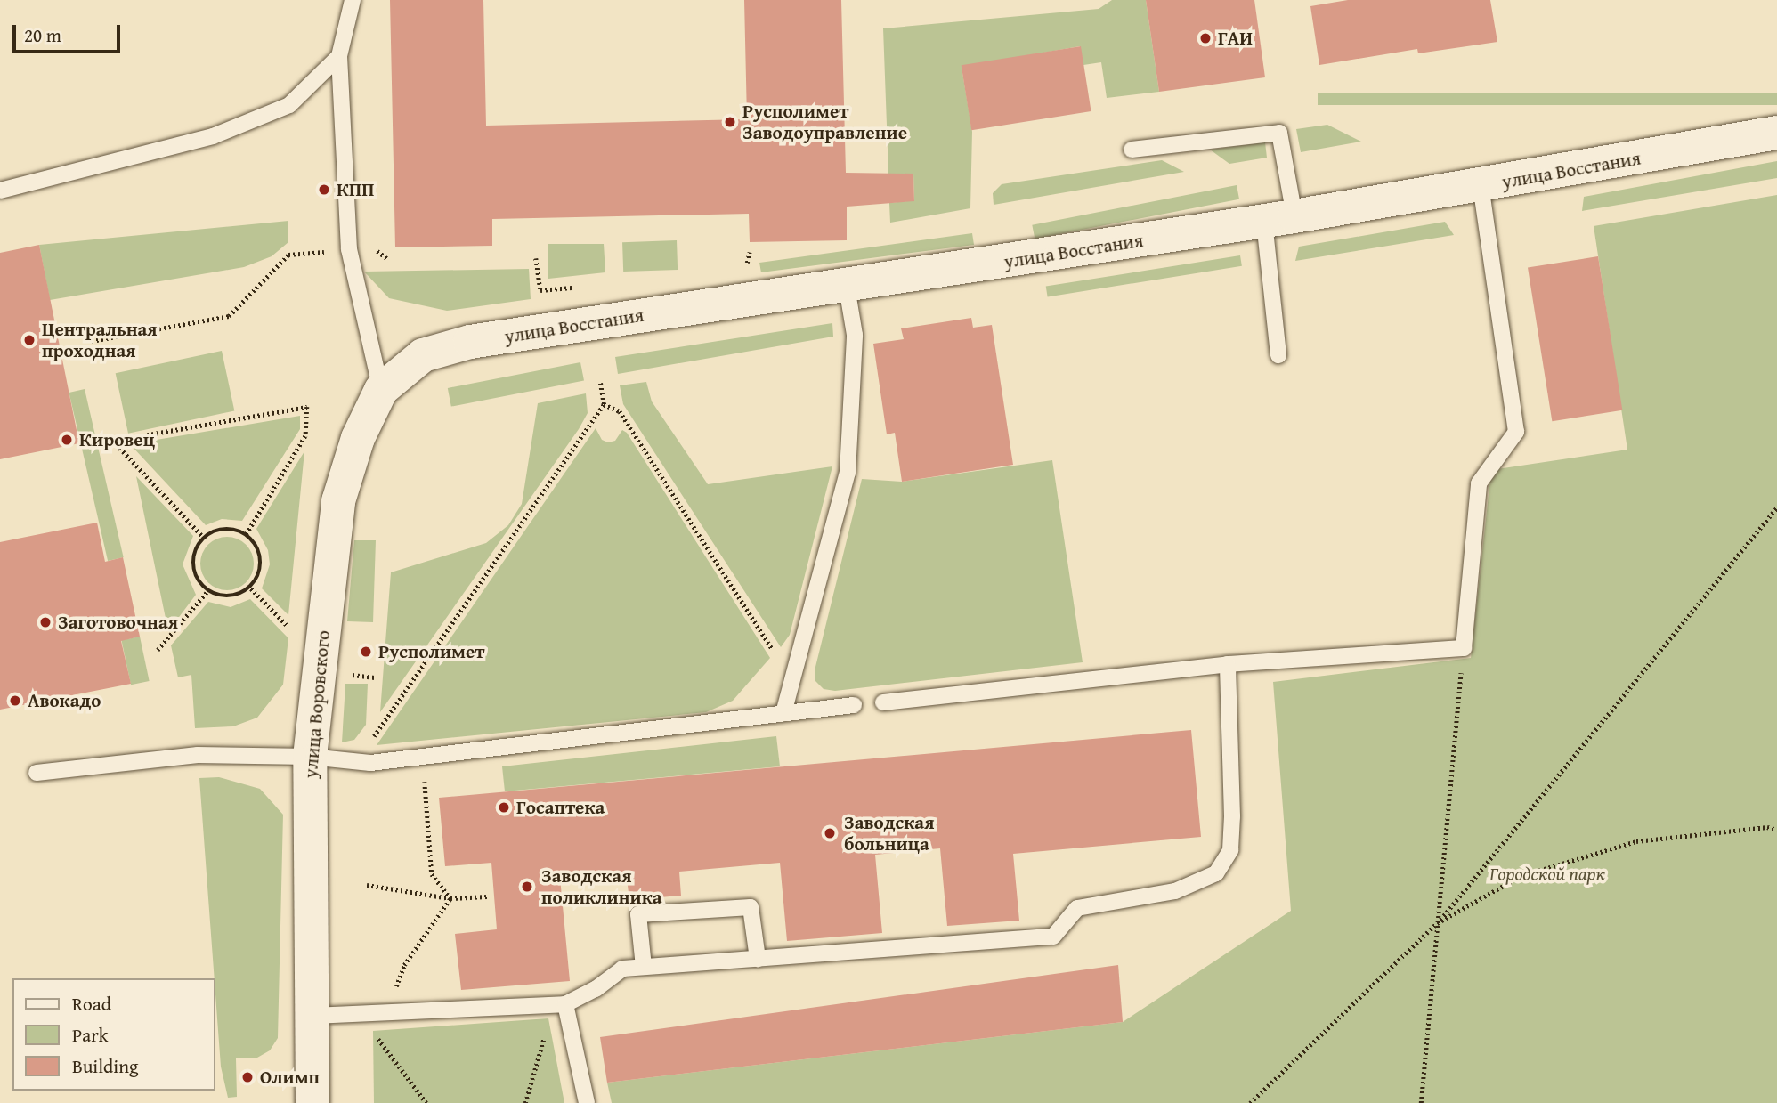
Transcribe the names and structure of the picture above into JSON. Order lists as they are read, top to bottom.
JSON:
{
  "streets": {
    "street": ["улица Восстания", "улица Воровского"]
  },
  "crossings": [
    ["улица Восстания", "улица Воровского"]
  ],
  "parks": ["Городской парк"],
  "places": [
    "ГАИ",
    "Русполимет Заводоуправление",
    "КПП",
    "Центральная проходная",
    "Кировец",
    "Заготовочная",
    "Русполимет",
    "Авокадо",
    "Госаптека",
    "Заводская больница",
    "Заводская поликлиника",
    "Олимп"
  ],
  "legend": ["Road", "Park", "Building"],
  "scale_bar": "20 m"
}
